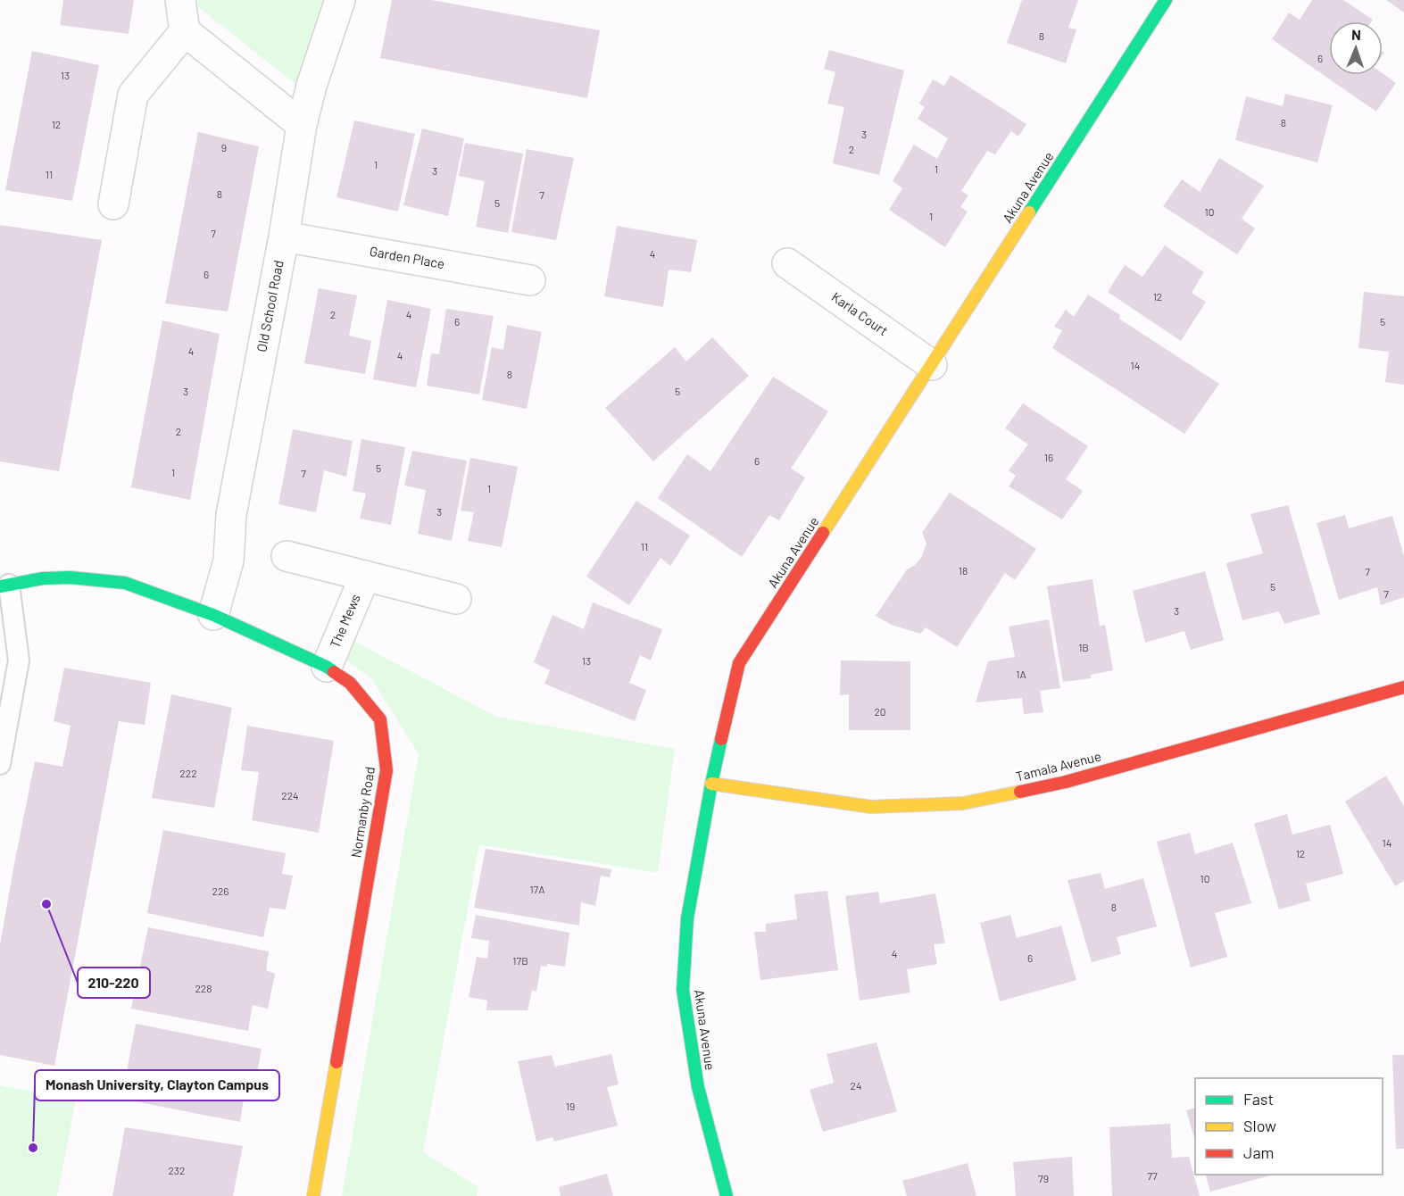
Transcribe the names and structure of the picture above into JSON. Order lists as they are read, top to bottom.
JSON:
{
  "streets": {
    "street": [
      "Akuna Avenue",
      "Garden Place",
      "Old School Road",
      "Karla Court",
      "The Mews",
      "Tamala Avenue",
      "Normanby Road"
    ]
  },
  "crossings": [
    ["Akuna Avenue", "Karla Court"],
    ["Akuna Avenue", "Tamala Avenue"],
    ["Garden Place", "Old School Road"],
    ["Old School Road", "Normanby Road"],
    ["The Mews", "Normanby Road"]
  ],
  "places": ["210-220", "Monash University, Clayton Campus"],
  "house_numbers": [
    "8",
    "6",
    "13",
    "8",
    "12",
    "3",
    "9",
    "2",
    "1",
    "1",
    "3",
    "11",
    "8",
    "7",
    "5",
    "10",
    "1",
    "7",
    "4",
    "6",
    "12",
    "2",
    "4",
    "6",
    "5",
    "4",
    "4",
    "14",
    "8",
    "3",
    "5",
    "2",
    "16",
    "6",
    "5",
    "1",
    "7",
    "1",
    "3",
    "11",
    "18",
    "7",
    "5",
    "7",
    "3",
    "1B",
    "13",
    "1A",
    "20",
    "222",
    "224",
    "14",
    "12",
    "10",
    "17A",
    "226",
    "8",
    "4",
    "6",
    "17B",
    "228",
    "24",
    "19",
    "232",
    "77",
    "79"
  ],
  "legend": ["Fast", "Slow", "Jam"],
  "north": "top"
}
